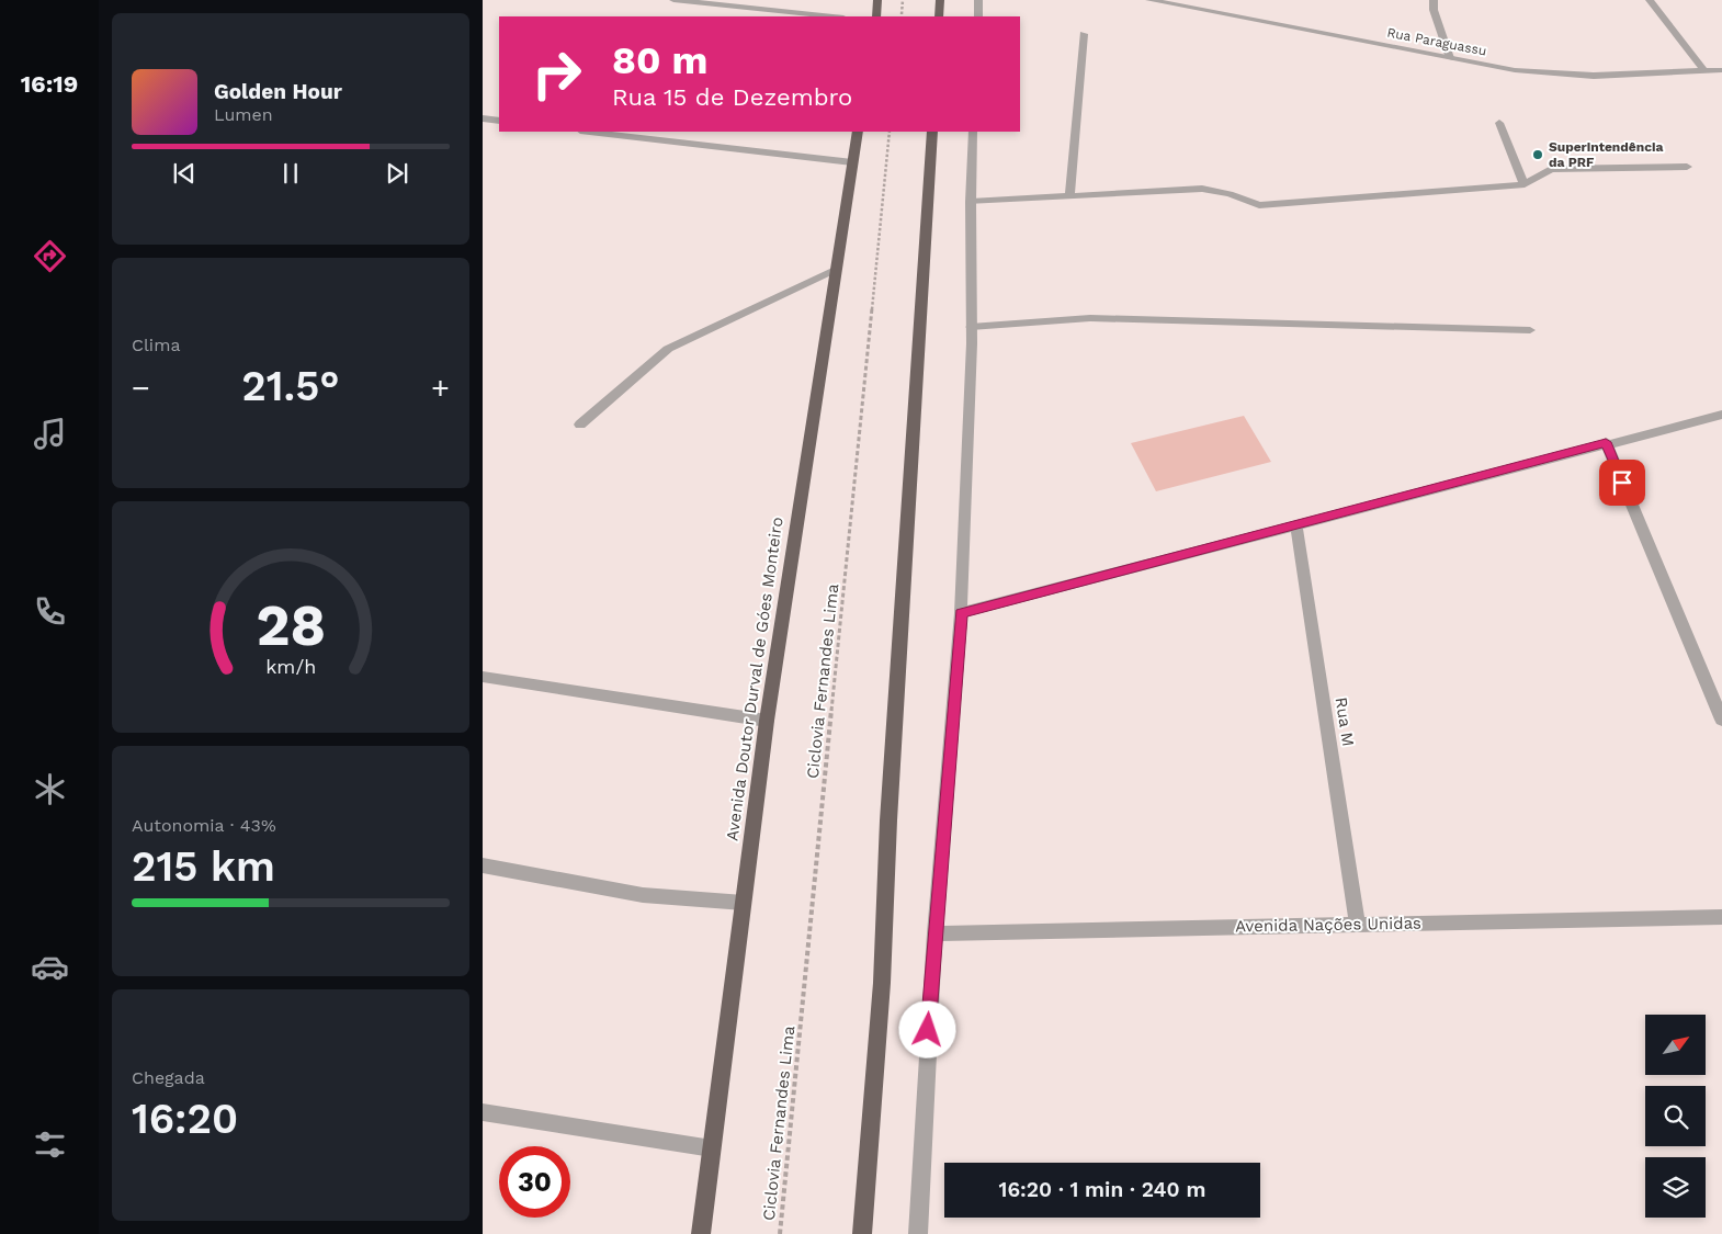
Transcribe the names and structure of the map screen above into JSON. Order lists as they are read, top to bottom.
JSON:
{
  "streets": {
    "highway": ["Avenida Doutor Durval de Góes Monteiro"],
    "street": ["Rua Paraguassu", "Rua M", "Avenida Nações Unidas"],
    "path": ["Ciclovia Fernandes Lima"]
  },
  "crossings": [
    ["Rua M", "Avenida Nações Unidas"]
  ],
  "places": ["Superintendência da PRF"],
  "north": "top right",
  "page": {
    "tabs": "16:19",
    "turn": ["80 m", "Rua 15 de Dezembro"],
    "song": ["Golden Hour", "Lumen"],
    "tile": [
      "Clima",
      ["Autonomia · 43%", "215 km"],
      ["Chegada", "16:20"]
    ],
    "heat": ["−", "21.5°", "+"],
    "limit": "30",
    "trip": "16:20 · 1 min · 240 m",
    "gauge": ["28", "km/h"]
  }
}
